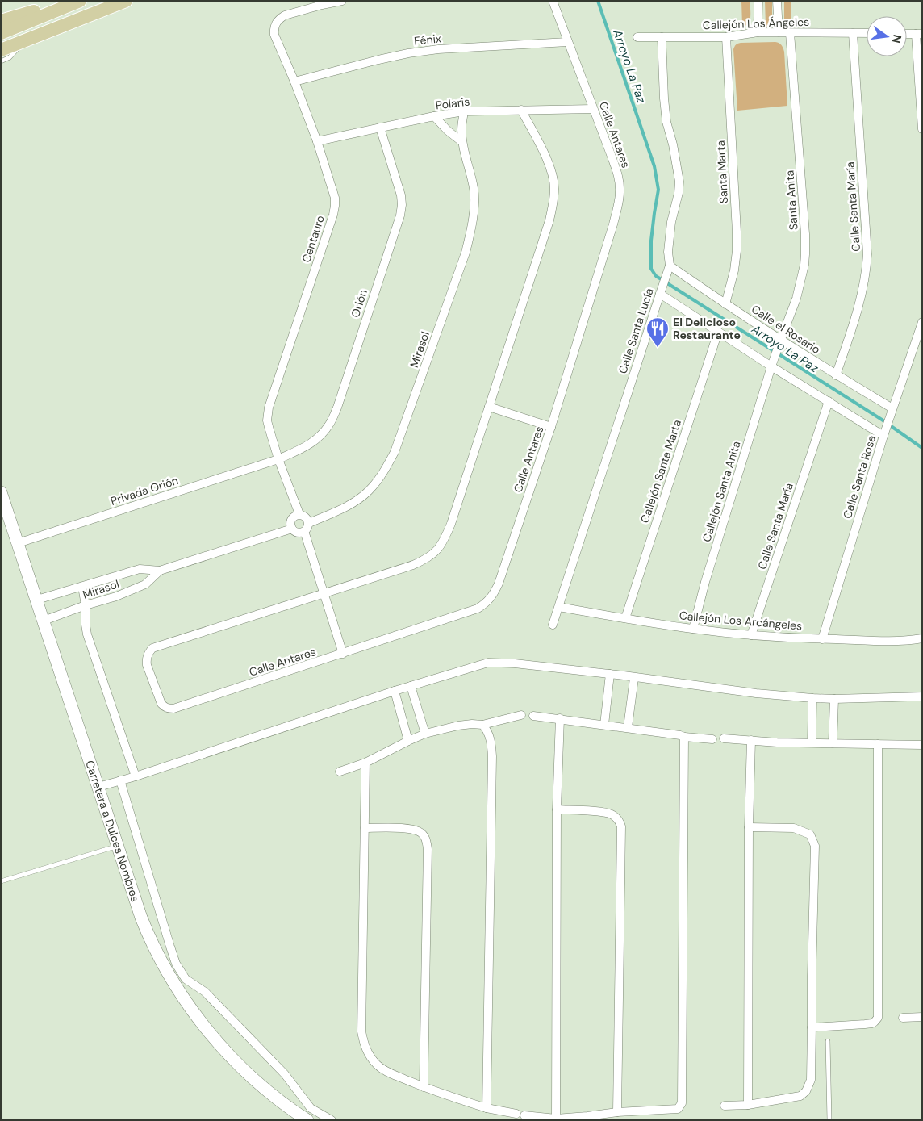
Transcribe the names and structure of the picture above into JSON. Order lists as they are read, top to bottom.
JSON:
{
  "streets": {
    "main road": ["Carretera a Dulces Nombres"],
    "street": [
      "Callejón Los Ángeles",
      "Fénix",
      "Polaris",
      "Calle Antares",
      "Santa Marta",
      "Santa Anita",
      "Calle Santa María",
      "Centauro",
      "Orión",
      "Calle el Rosario",
      "Calle Santa Lucía",
      "Mirasol",
      "Callejón Santa Marta",
      "Calle Santa Rosa",
      "Privada Orión",
      "Callejón Santa Anita",
      "Callejón Los Arcángeles"
    ]
  },
  "crossings": [
    ["Callejón Los Ángeles", "Santa Marta"],
    ["Callejón Los Ángeles", "Santa Anita"],
    ["Callejón Los Ángeles", "Calle Santa María"],
    ["Callejón Los Ángeles", "Calle Santa Lucía"],
    ["Fénix", "Calle Antares"],
    ["Fénix", "Centauro"],
    ["Polaris", "Calle Antares"],
    ["Polaris", "Centauro"],
    ["Polaris", "Orión"],
    ["Polaris", "Mirasol"],
    ["Santa Marta", "Calle el Rosario"],
    ["Santa Anita", "Calle el Rosario"],
    ["Santa Anita", "Callejón Santa Anita"],
    ["Calle Santa María", "Calle el Rosario"],
    ["Calle Santa María", "Callejón Los Arcángeles"],
    ["Centauro", "Orión"],
    ["Centauro", "Mirasol"],
    ["Centauro", "Privada Orión"],
    ["Orión", "Privada Orión"],
    ["Calle el Rosario", "Calle Santa Lucía"],
    ["Calle el Rosario", "Calle Santa Rosa"],
    ["Calle Santa Lucía", "Callejón Los Arcángeles"],
    ["Mirasol", "Carretera a Dulces Nombres"],
    ["Callejón Santa Marta", "Callejón Los Arcángeles"],
    ["Calle Santa Rosa", "Callejón Los Arcángeles"],
    ["Privada Orión", "Carretera a Dulces Nombres"],
    ["Callejón Santa Anita", "Callejón Los Arcángeles"]
  ],
  "water": ["Arroyo La Paz"],
  "places": {
    "restaurant": ["El Delicioso Restaurante"]
  },
  "north": "right"
}
